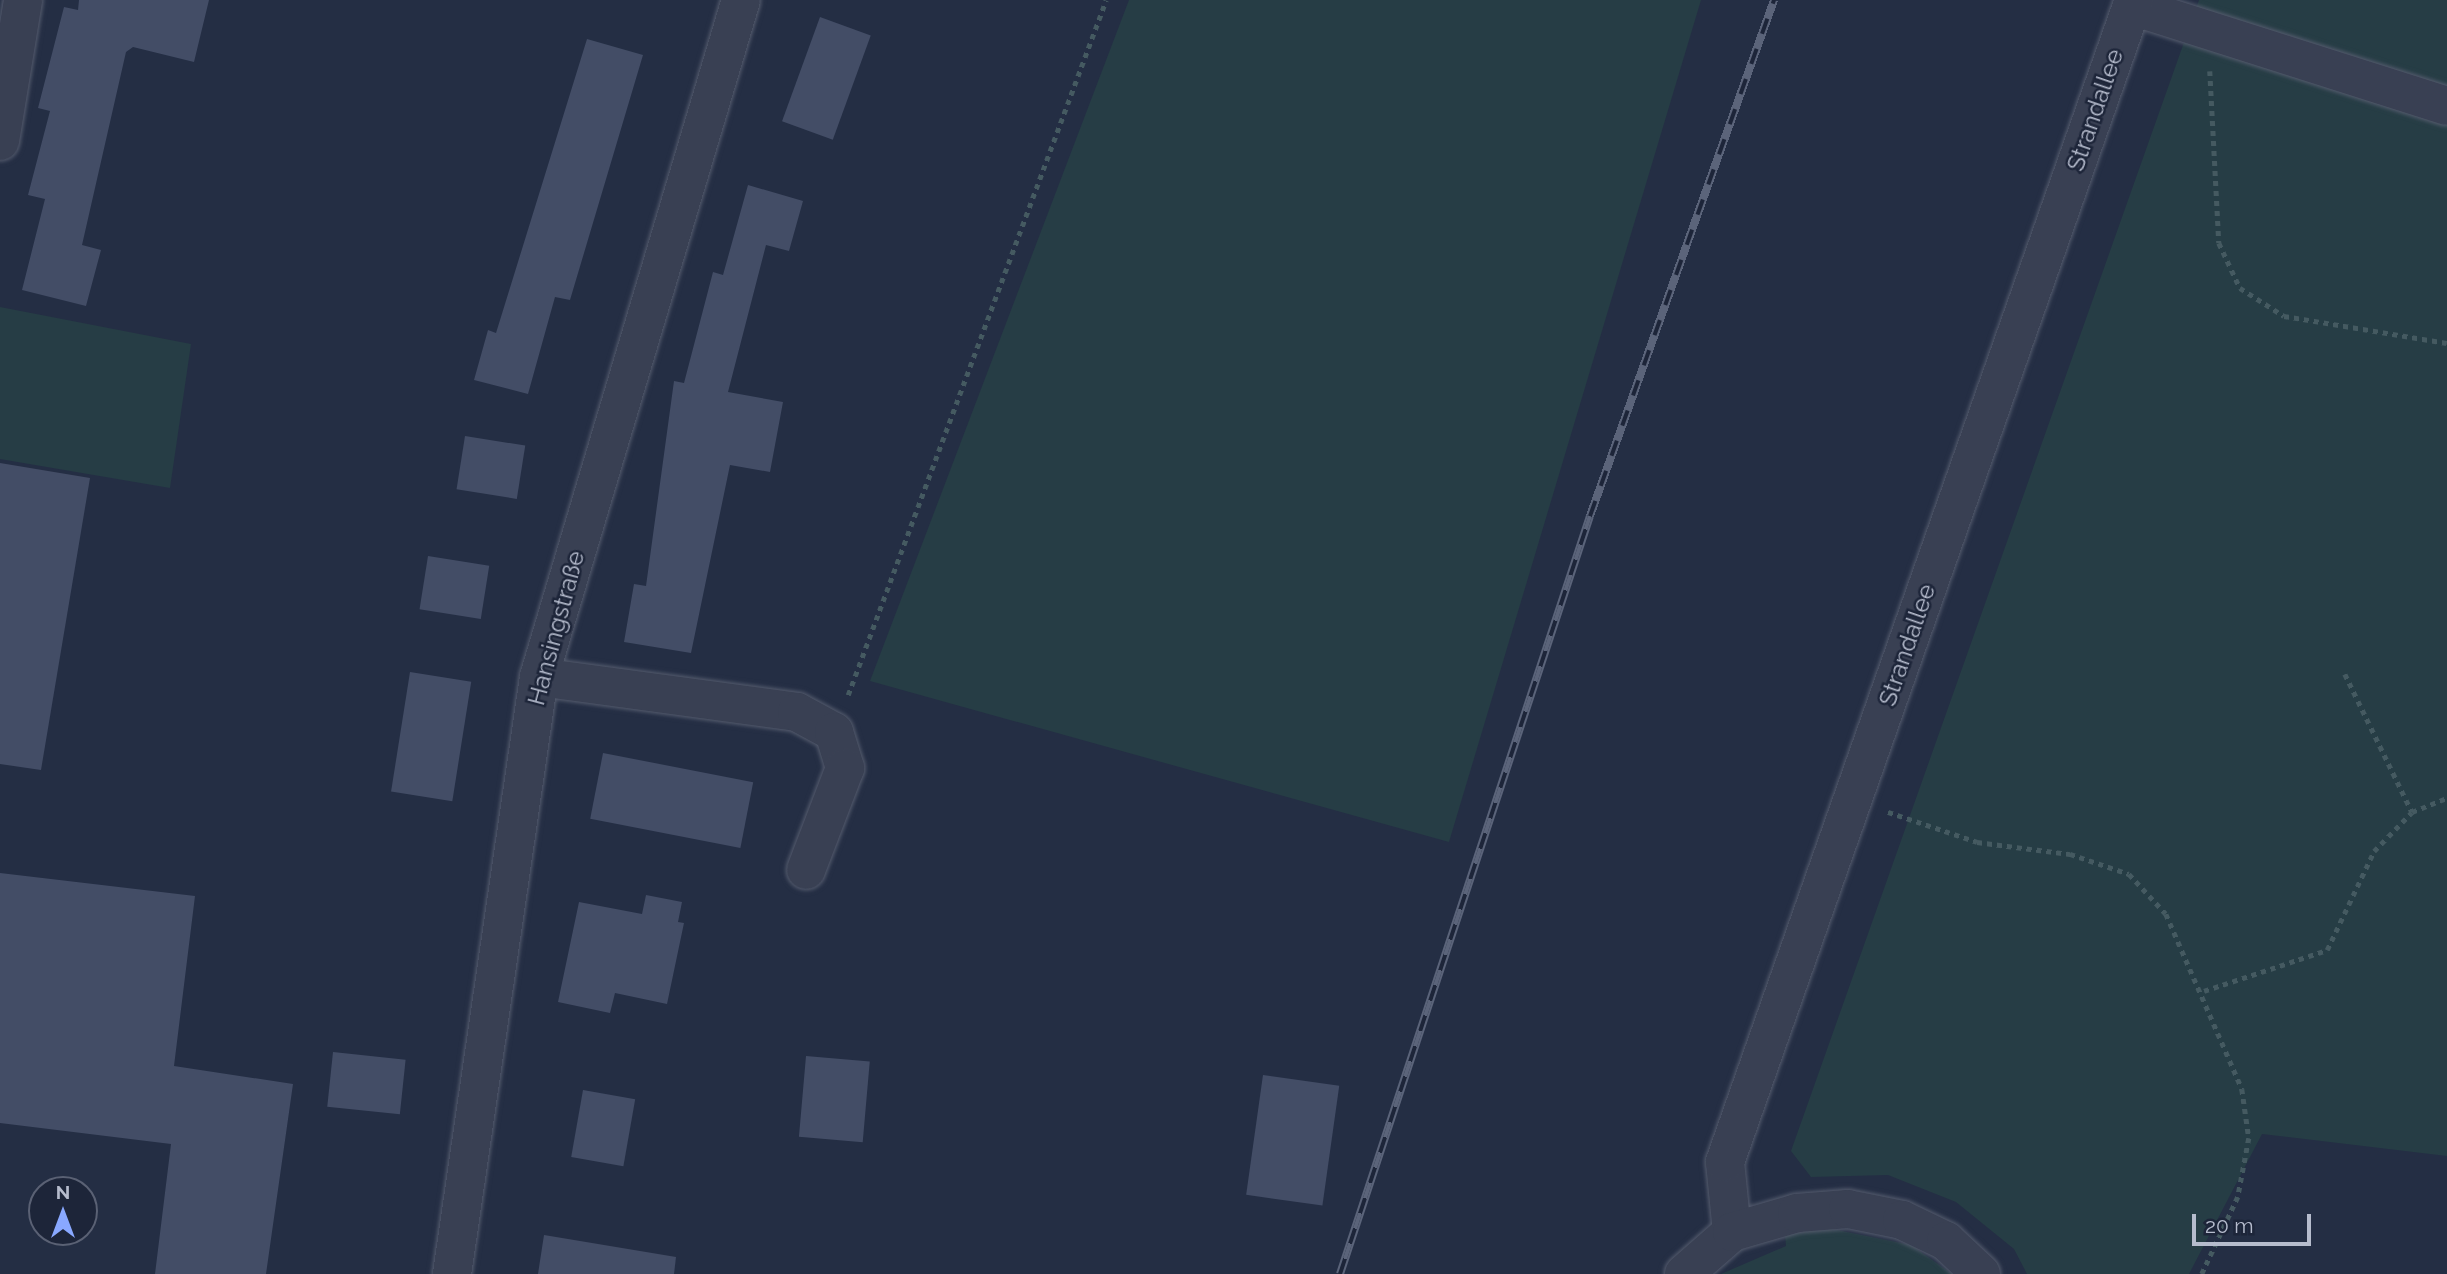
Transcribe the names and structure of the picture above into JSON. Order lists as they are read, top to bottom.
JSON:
{
  "streets": {
    "street": ["Strandallee", "Hansingstraße"]
  },
  "scale_bar": "20 m",
  "north": "top"
}
